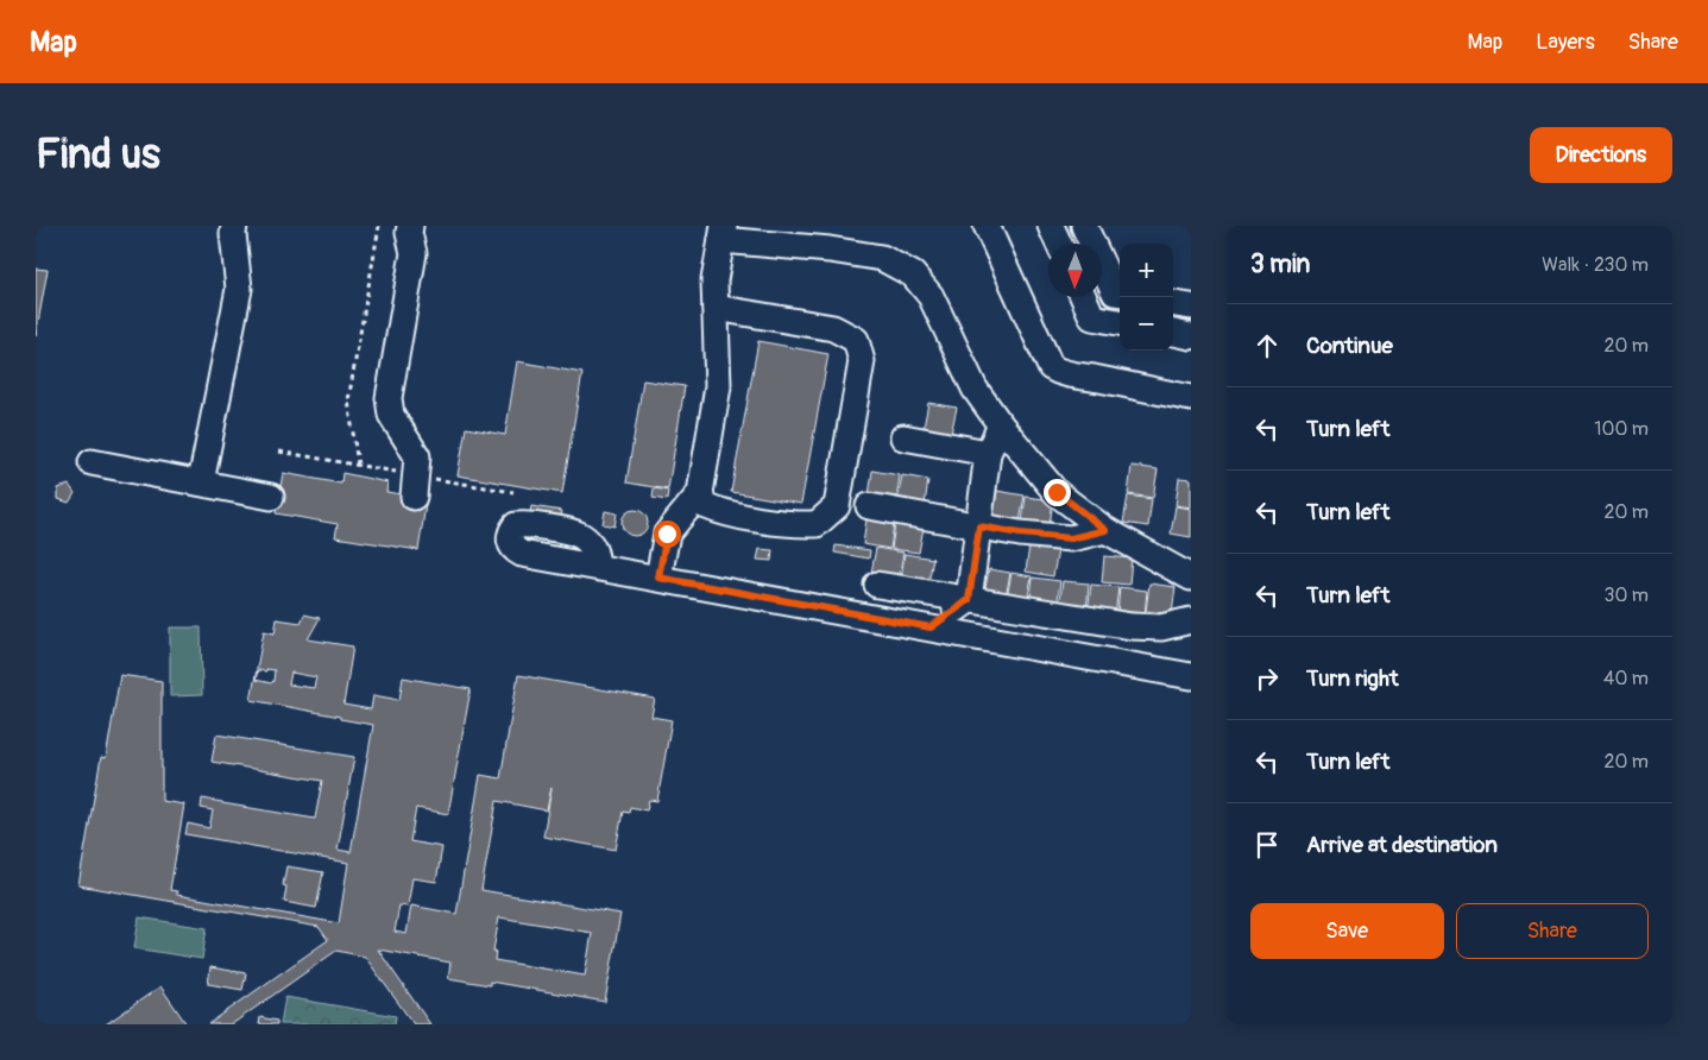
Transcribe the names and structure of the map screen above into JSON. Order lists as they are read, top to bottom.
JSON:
{
  "north": "bottom",
  "page": {
    "header": "Map",
    "nav": ["Map", "Layers", "Share"],
    "buttons": [
      "Directions",
      ["Save", "Share"]
    ],
    "title": "Find us",
    "heading": ["3 min", "Walk · 230 m"],
    "map_buttons": ["+", "−"],
    "list": [
      ["Continue", "20 m"],
      ["Turn left", "100 m"],
      ["Turn left", "20 m"],
      ["Turn left", "30 m"],
      ["Turn right", "40 m"],
      ["Turn left", "20 m"],
      "Arrive at destination"
    ]
  }
}
